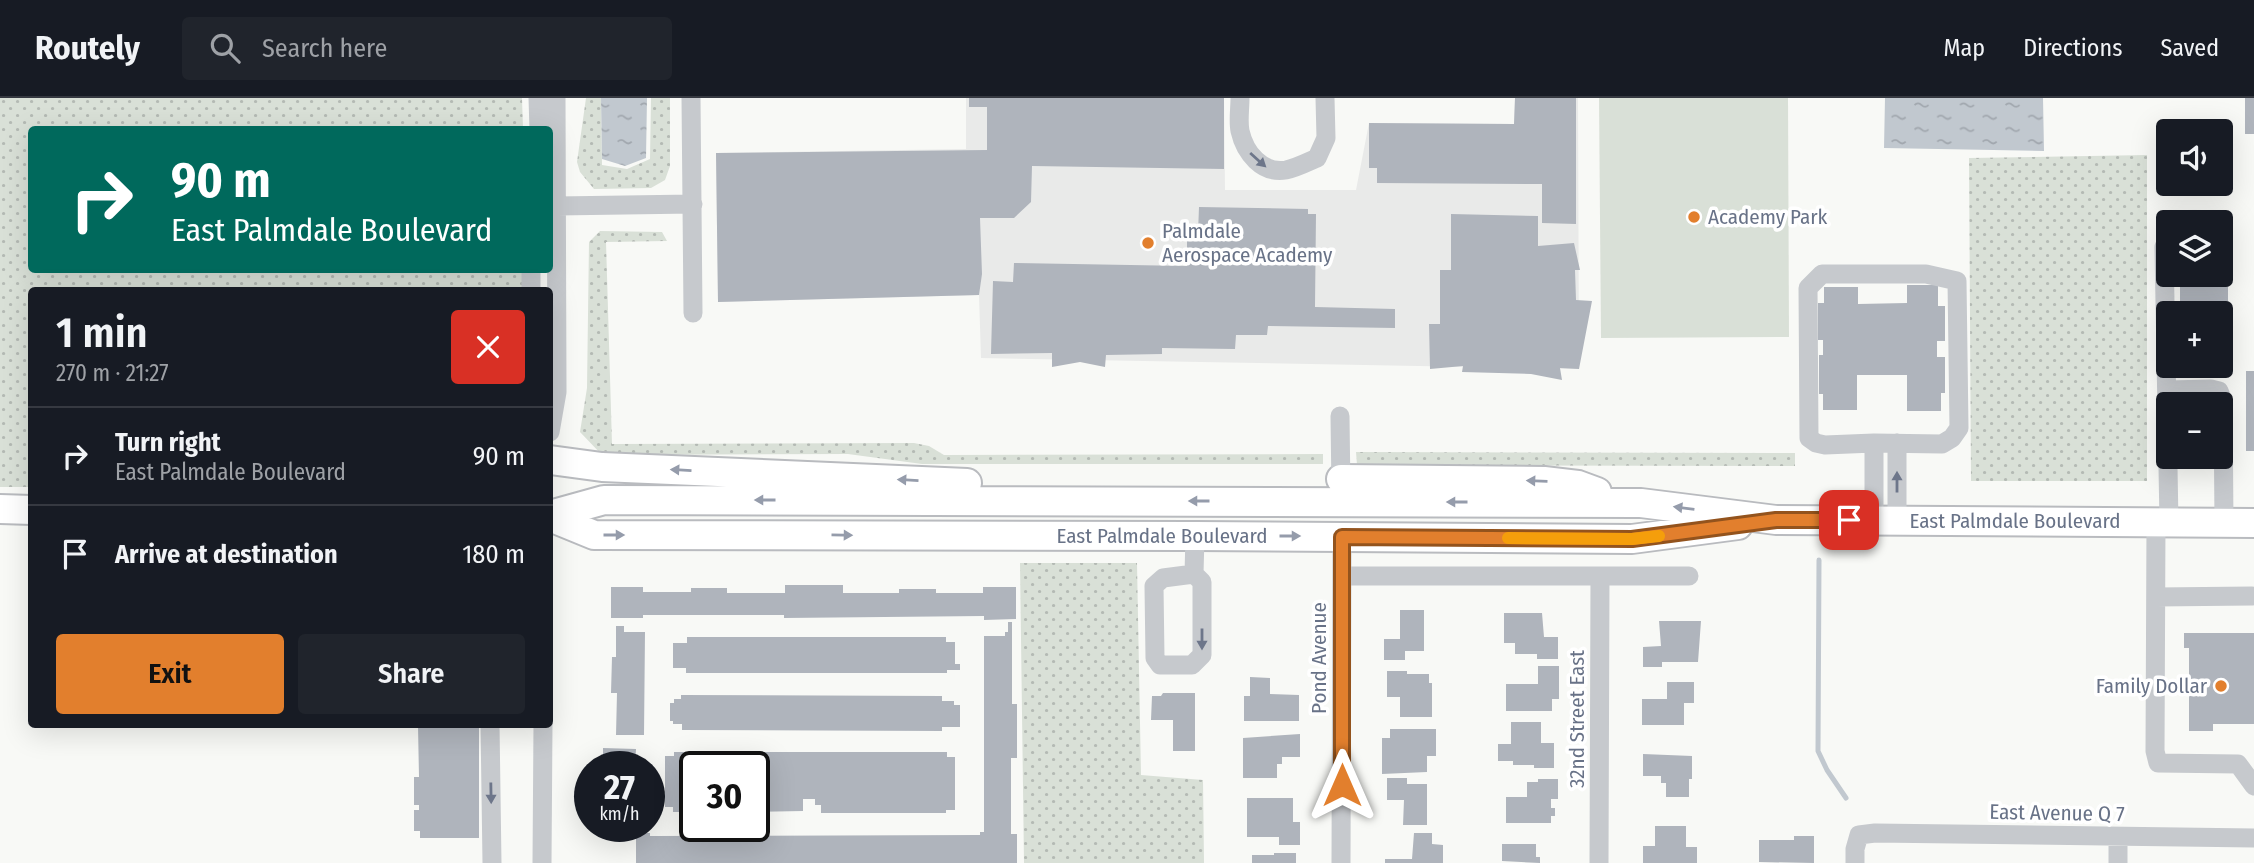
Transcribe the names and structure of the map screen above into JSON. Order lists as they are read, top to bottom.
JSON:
{
  "streets": {
    "highway": ["East Palmdale Boulevard"],
    "street": ["Pond Avenue", "32nd Street East", "East Avenue Q 7"]
  },
  "crossings": [
    ["East Palmdale Boulevard", "Pond Avenue"]
  ],
  "places": ["Academy Park", "Palmdale Aerospace Academy", "Family Dollar"],
  "page": {
    "header": "Routely",
    "search": "Search here",
    "nav": ["Map", "Directions", "Saved"],
    "map_buttons": ["+", "−"],
    "turn": ["90 m", "East Palmdale Boulevard"],
    "heading": ["1 min", "270 m · 21:27"],
    "list": [
      {
        "name": "Turn right",
        "note": "East Palmdale Boulevard",
        "value": "90 m"
      },
      {
        "name": "Arrive at destination",
        "value": "180 m"
      }
    ],
    "buttons": ["Exit", "Share"],
    "speed": "27 km/h",
    "limit": "30"
  }
}
